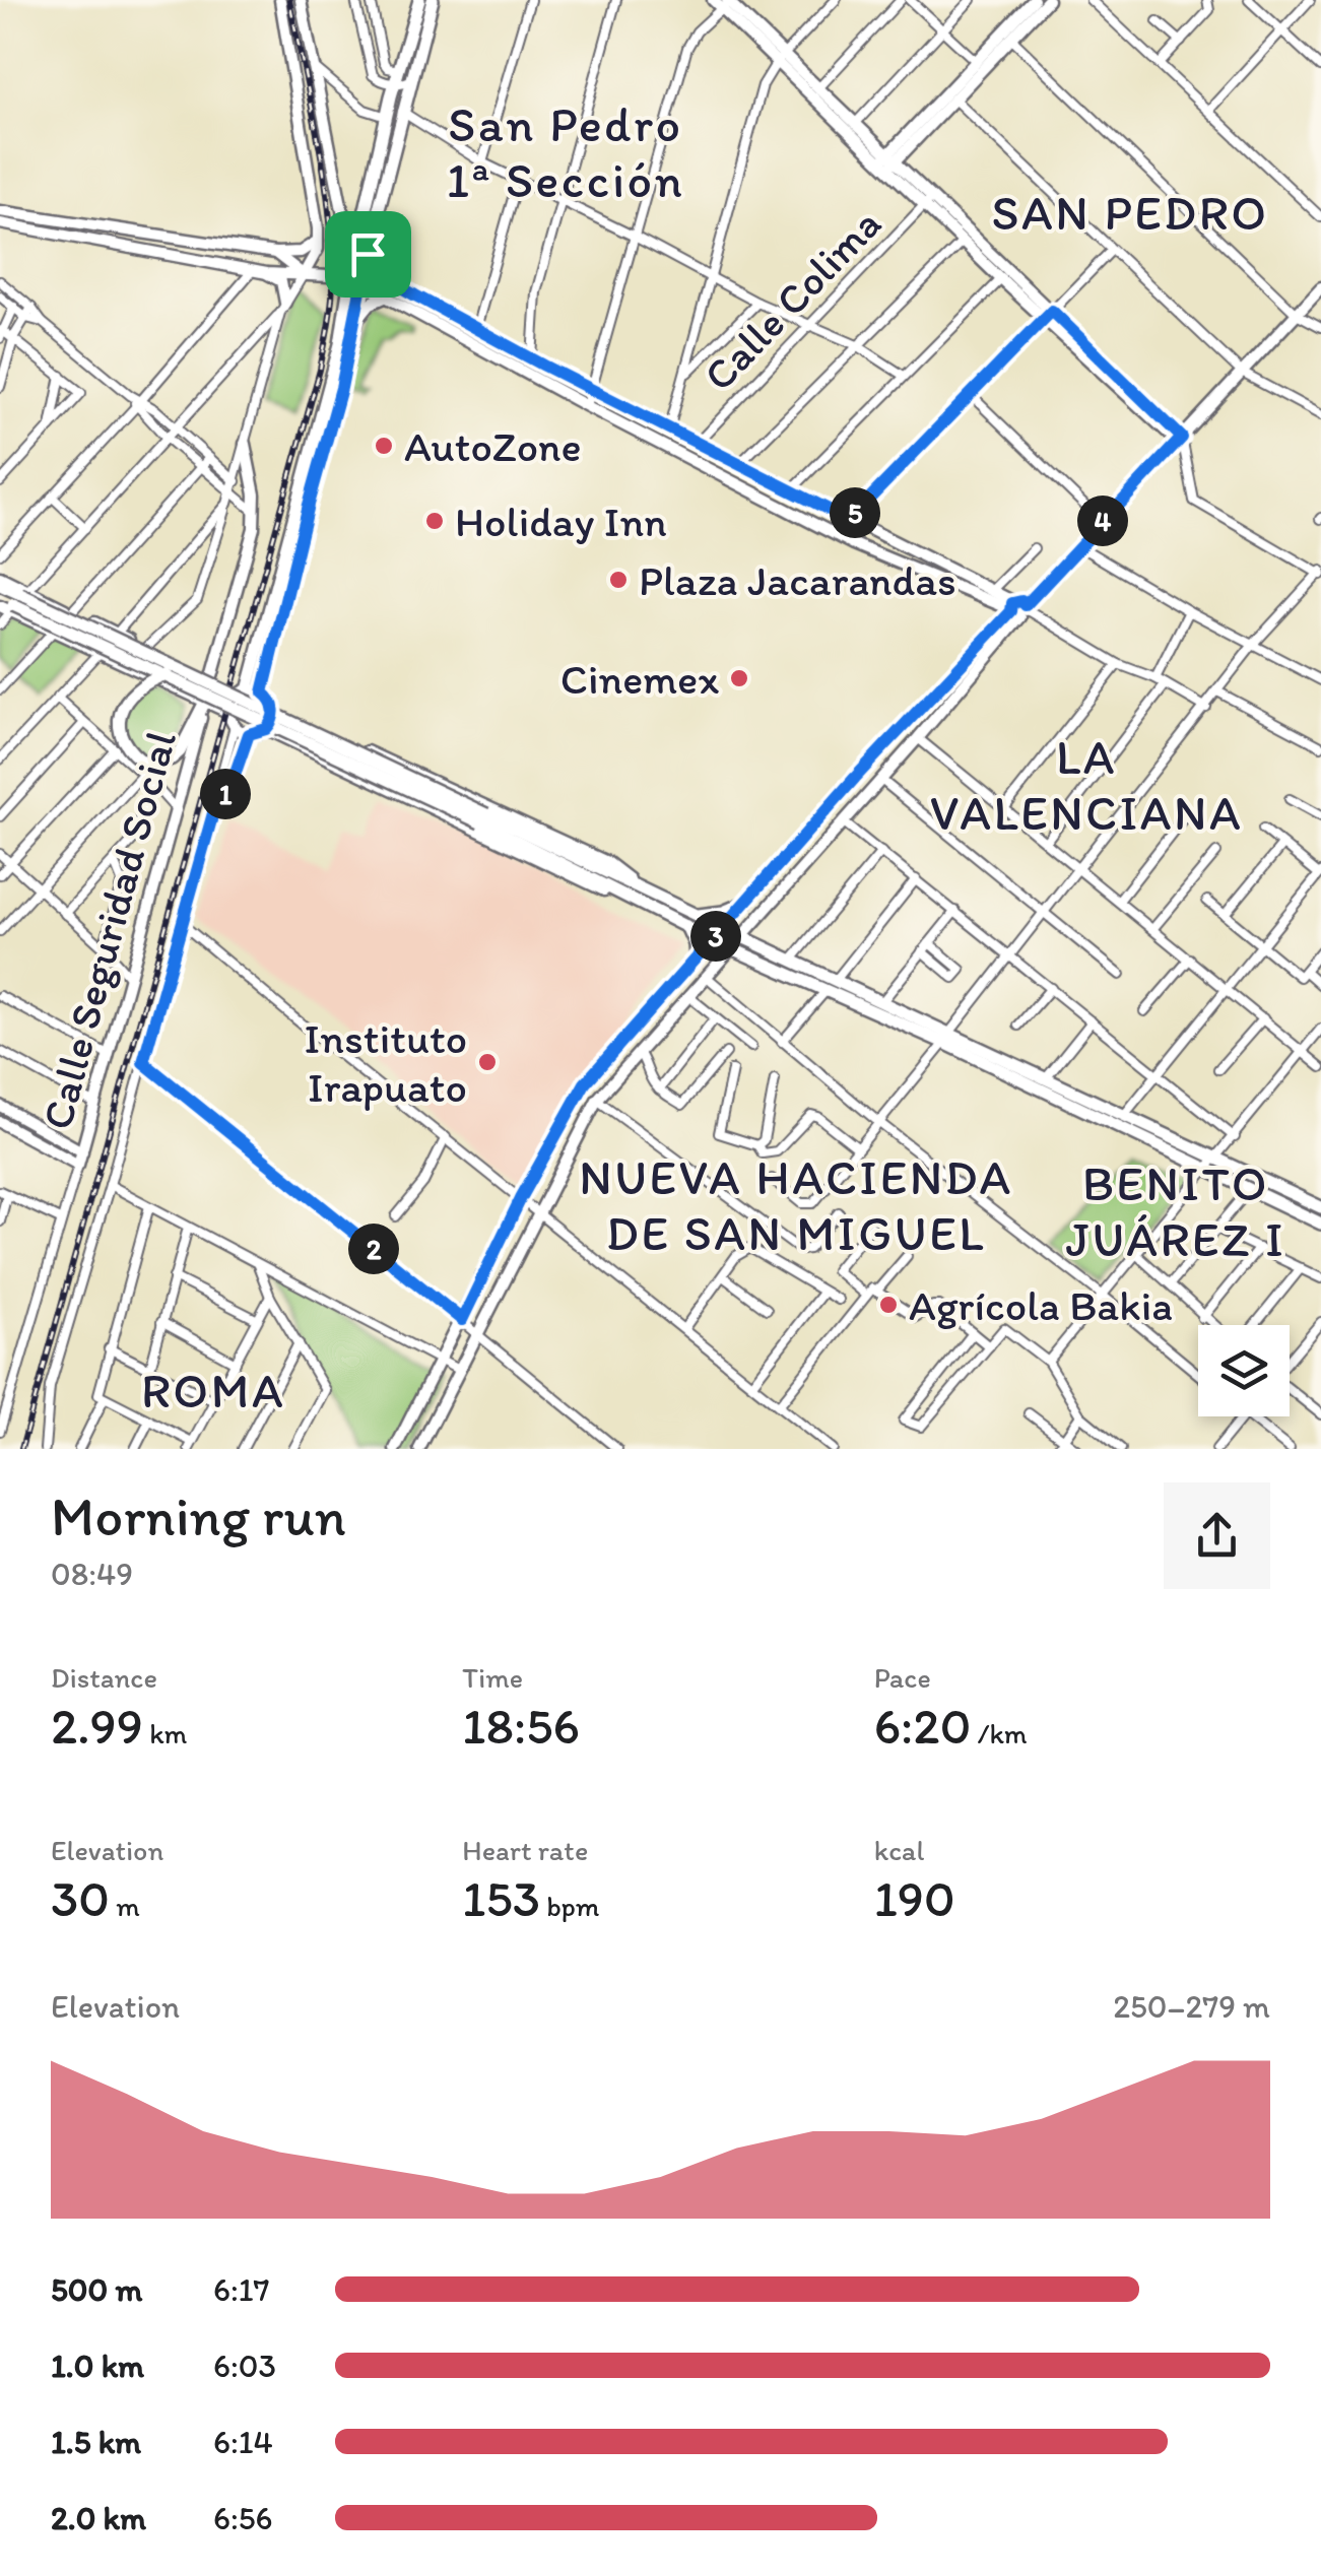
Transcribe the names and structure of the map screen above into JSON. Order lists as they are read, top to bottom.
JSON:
{
  "streets": {
    "street": ["Calle Colima", "Calle Seguridad Social"]
  },
  "districts": [
    "San Pedro 1ª Sección",
    "SAN PEDRO",
    "LA VALENCIANA",
    "NUEVA HACIENDA DE SAN MIGUEL",
    "BENITO JUÁREZ I",
    "ROMA"
  ],
  "places": [
    "AutoZone",
    "Holiday Inn",
    "Plaza Jacarandas",
    "Cinemex",
    "Instituto Irapuato",
    "Agrícola Bakia"
  ],
  "page": {
    "pins": [
      "5",
      "4",
      "1",
      "3",
      "2"
    ],
    "heading": ["Morning run", "08:49"],
    "stats": [
      ["Distance", "2.99 km"],
      ["Time", "18:56"],
      ["Pace", "6:20 /km"],
      ["Elevation", "30 m"],
      ["Heart rate", "153 bpm"],
      ["kcal", "190"]
    ],
    "chart": ["Elevation", "250–279 m"],
    "list": [
      {
        "name": "500 m",
        "note": "6:17"
      },
      {
        "name": "1.0 km",
        "note": "6:03"
      },
      {
        "name": "1.5 km",
        "note": "6:14"
      },
      {
        "name": "2.0 km",
        "note": "6:56"
      }
    ]
  }
}
